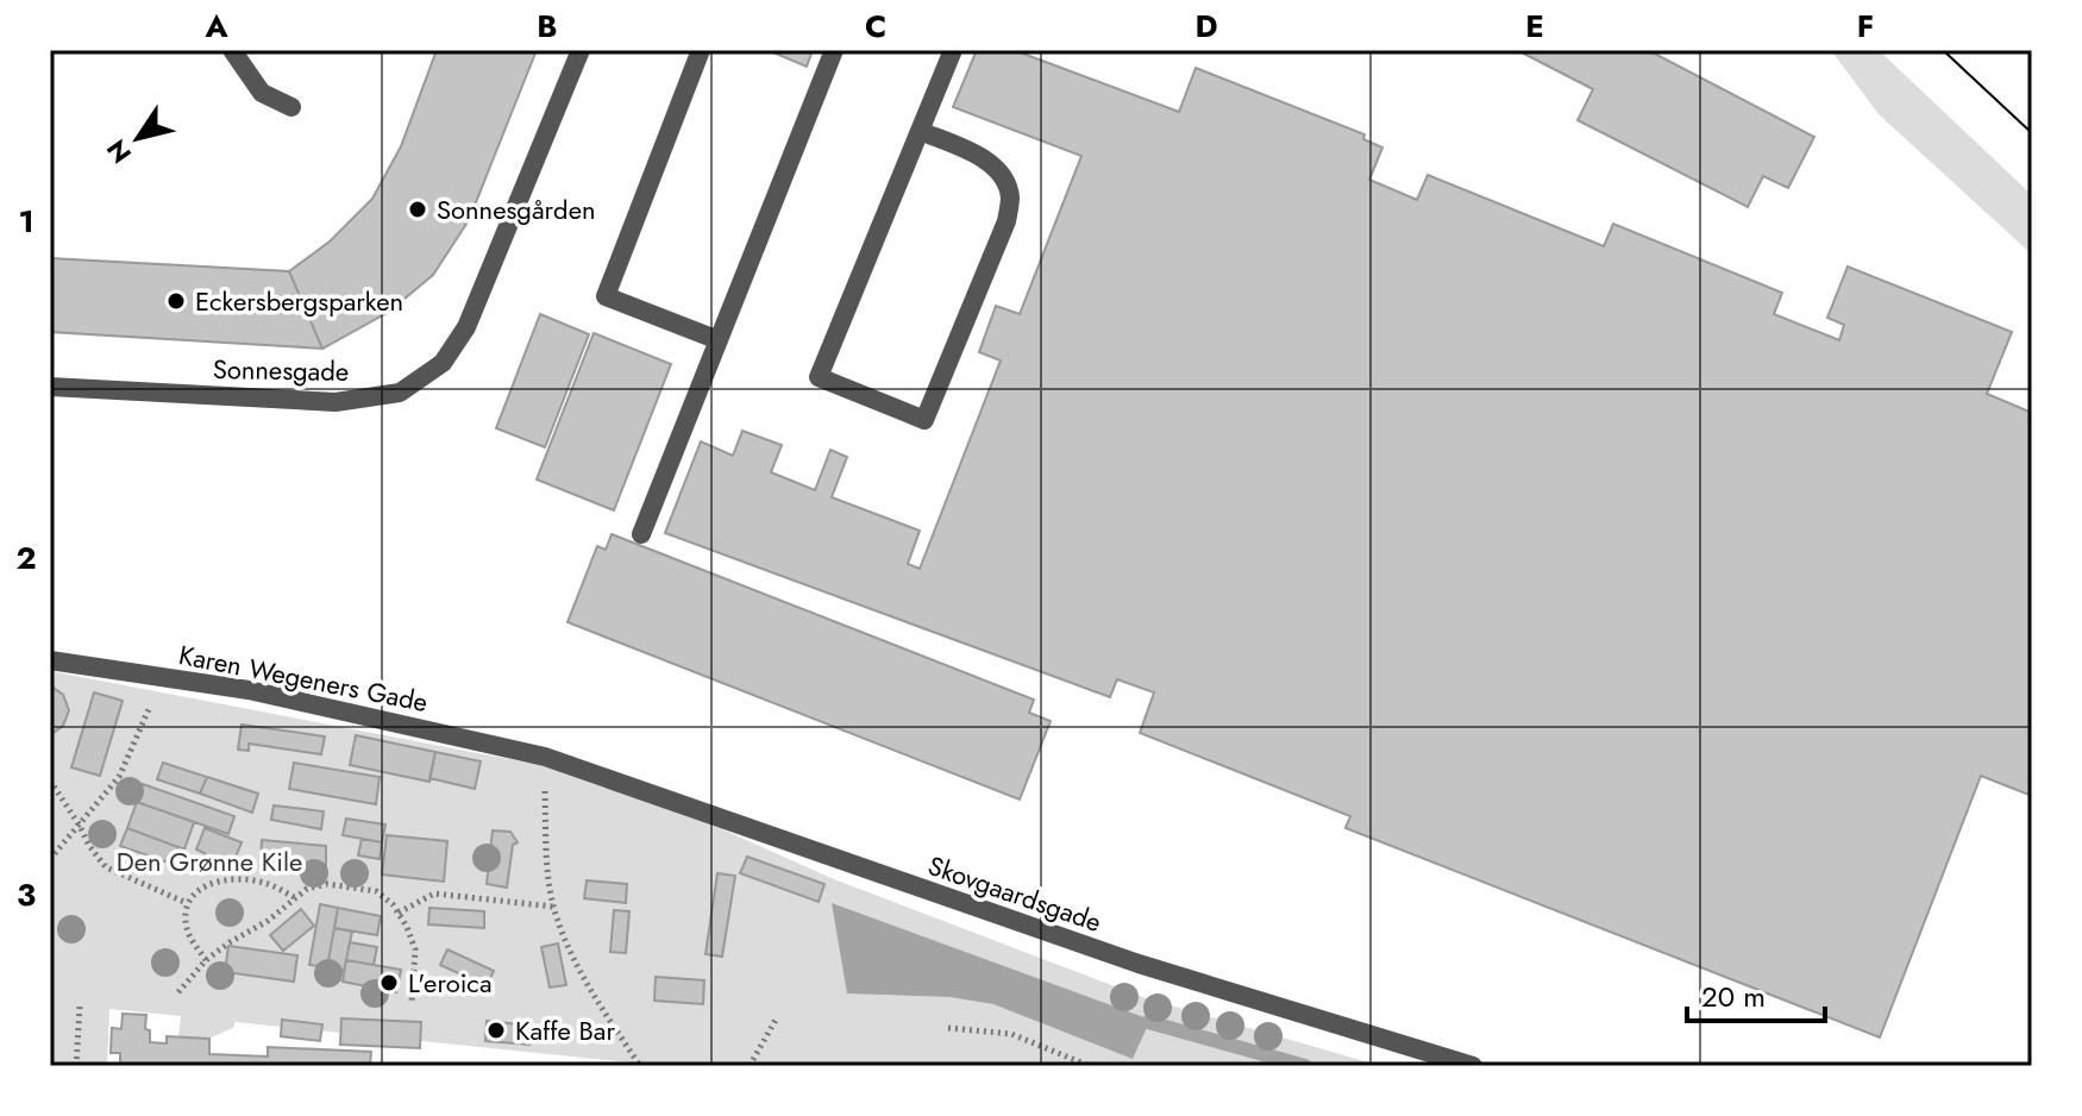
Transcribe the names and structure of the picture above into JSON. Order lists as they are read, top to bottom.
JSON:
{
  "streets": {
    "street": ["Sonnesgade", "Karen Wegeners Gade", "Skovgaardsgade"]
  },
  "crossings": [
    ["Karen Wegeners Gade", "Skovgaardsgade"]
  ],
  "parks": ["Den Grønne Kile"],
  "places": [
    "Sonnesgården",
    "Eckersbergsparken",
    "L'eroica",
    "Kaffe Bar"
  ],
  "scale_bar": "20 m",
  "north": "bottom left",
  "grid": {
    "columns": [
      "A",
      "B",
      "C",
      "D",
      "E",
      "F"
    ],
    "rows": ["1", "2", "3"]
  }
}
